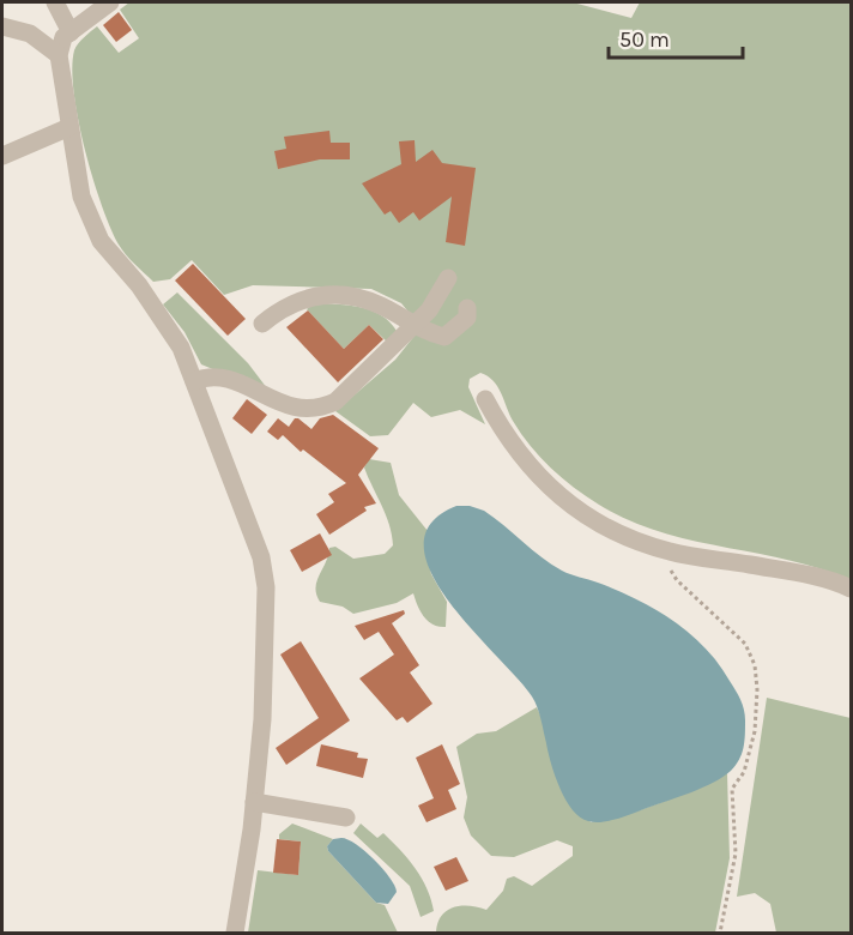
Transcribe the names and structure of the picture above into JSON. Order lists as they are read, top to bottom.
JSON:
{
  "scale_bar": "50 m"
}
